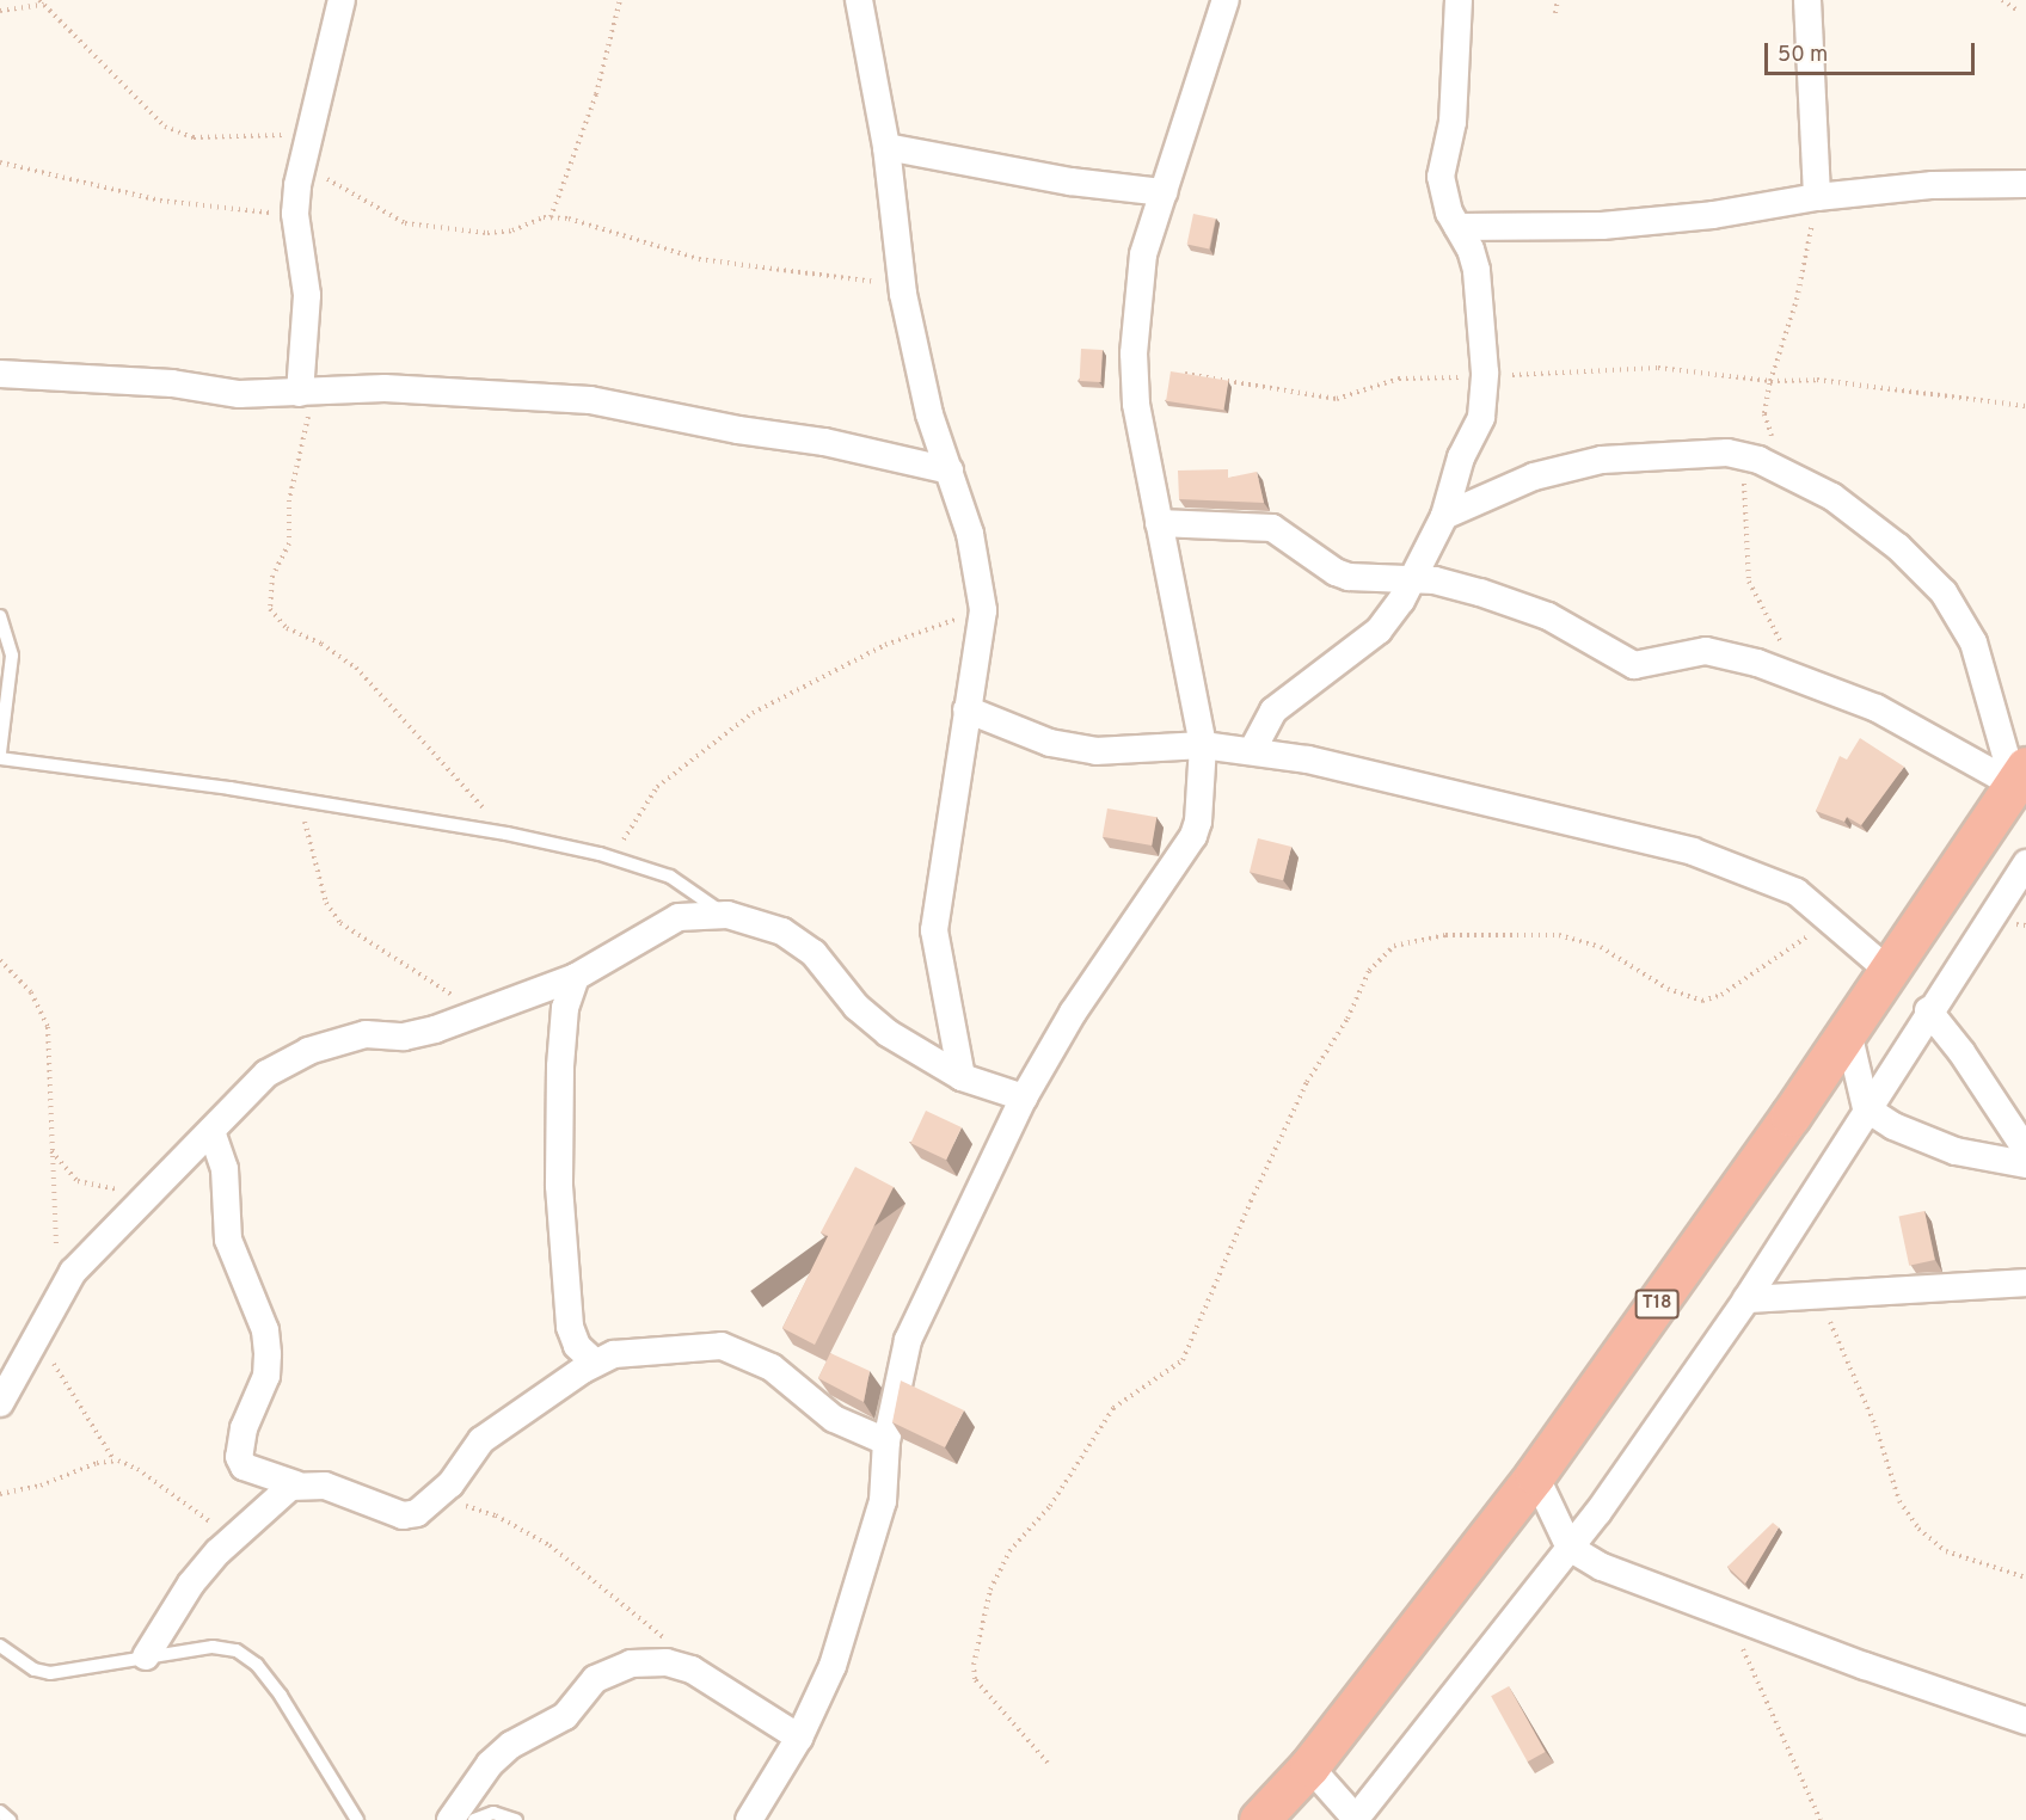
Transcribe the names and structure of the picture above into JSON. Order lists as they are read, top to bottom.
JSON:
{
  "streets": {
    "highway": ["T18"]
  },
  "scale_bar": "50 m"
}
